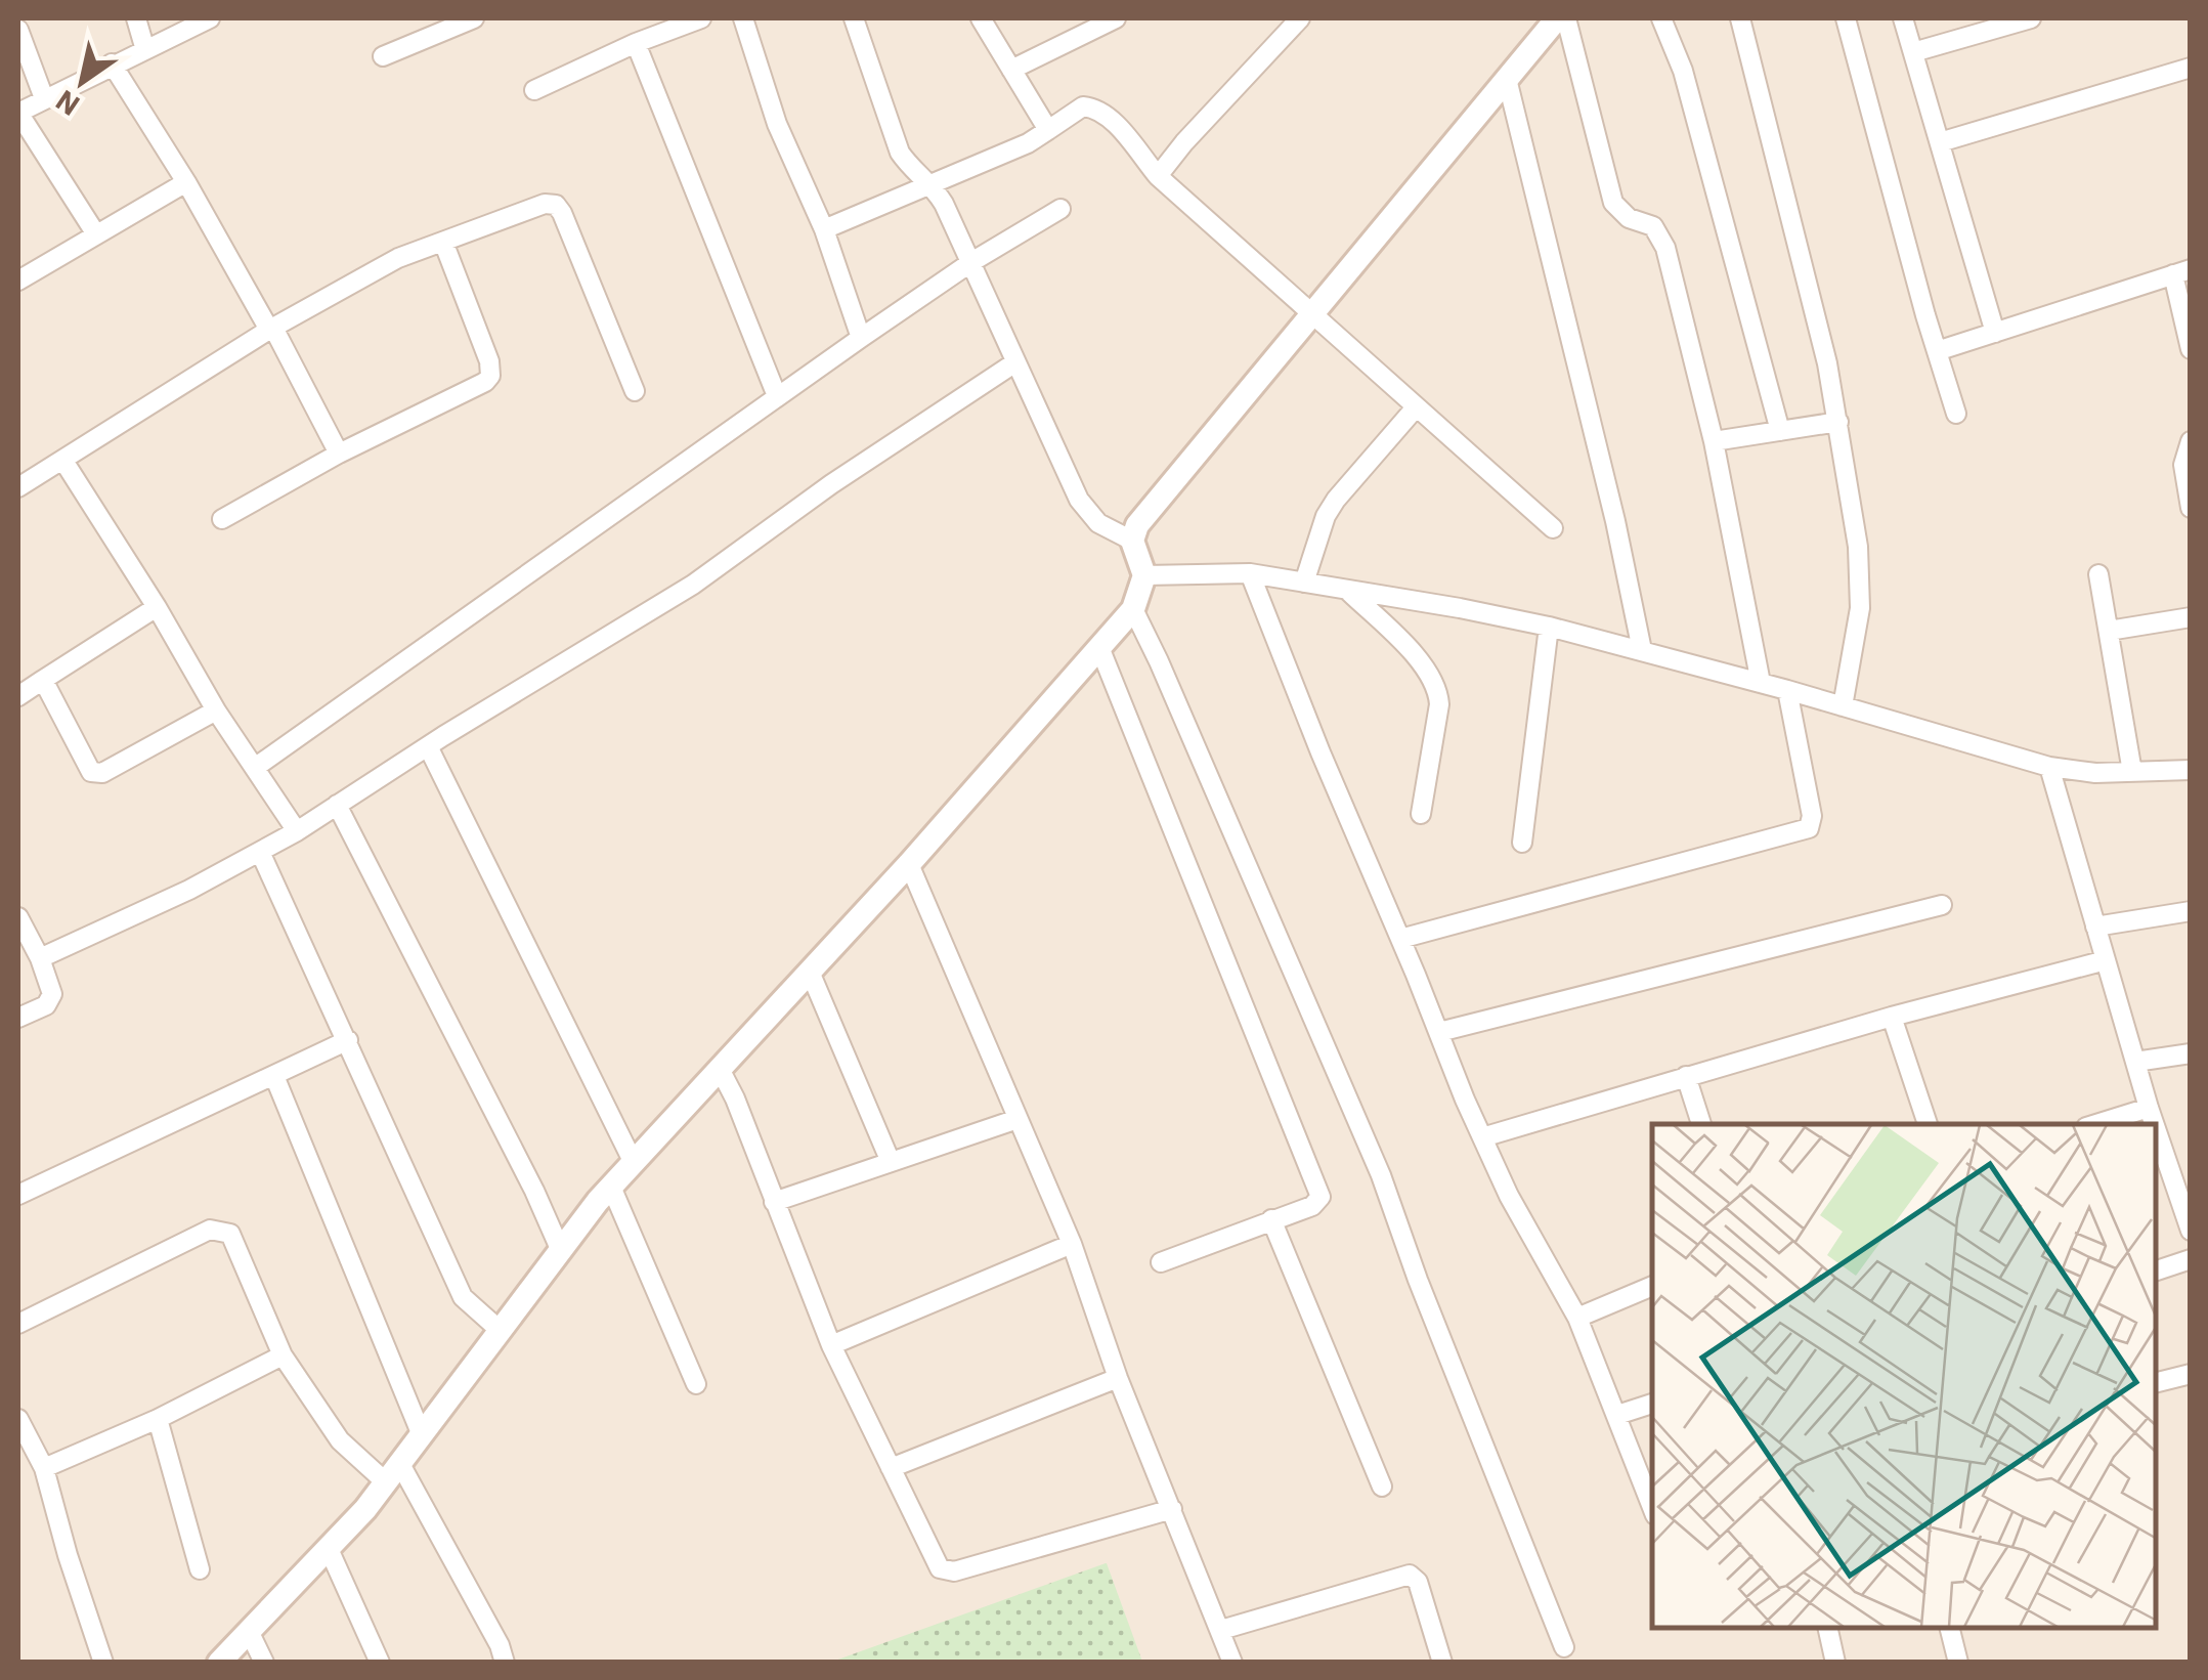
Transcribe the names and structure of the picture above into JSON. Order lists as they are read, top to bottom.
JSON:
{
  "north": "bottom left"
}
